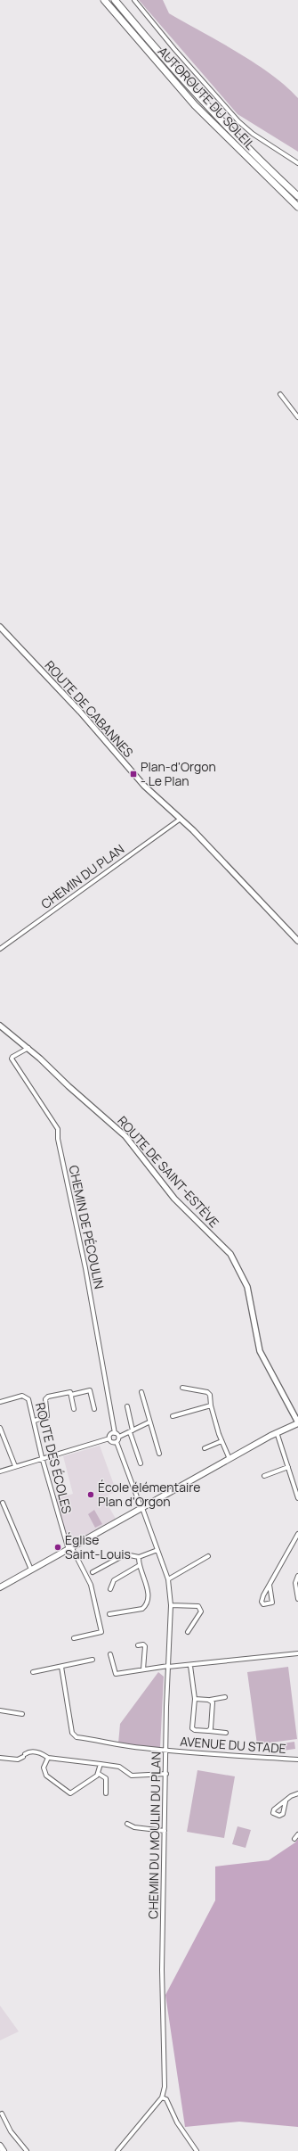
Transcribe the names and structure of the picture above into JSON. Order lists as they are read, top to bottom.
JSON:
{
  "streets": {
    "highway": ["AUTOROUTE DU SOLEIL"],
    "street": [
      "ROUTE DE CABANNES",
      "CHEMIN DU PLAN",
      "ROUTE DE SAINT-ESTÈVE",
      "CHEMIN DE PÉCOULIN",
      "ROUTE DES ÉCOLES",
      "AVENUE DU STADE",
      "CHEMIN DU MOULIN DU PLAN"
    ]
  },
  "crossings": [
    ["ROUTE DE CABANNES", "CHEMIN DU PLAN"],
    ["ROUTE DE SAINT-ESTÈVE", "CHEMIN DE PÉCOULIN"],
    ["AVENUE DU STADE", "CHEMIN DU MOULIN DU PLAN"]
  ],
  "places": {
    "transit": ["Plan-d'Orgon - Le Plan"],
    "other": ["École élémentaire Plan d'Orgon", "Église Saint-Louis"]
  }
}
